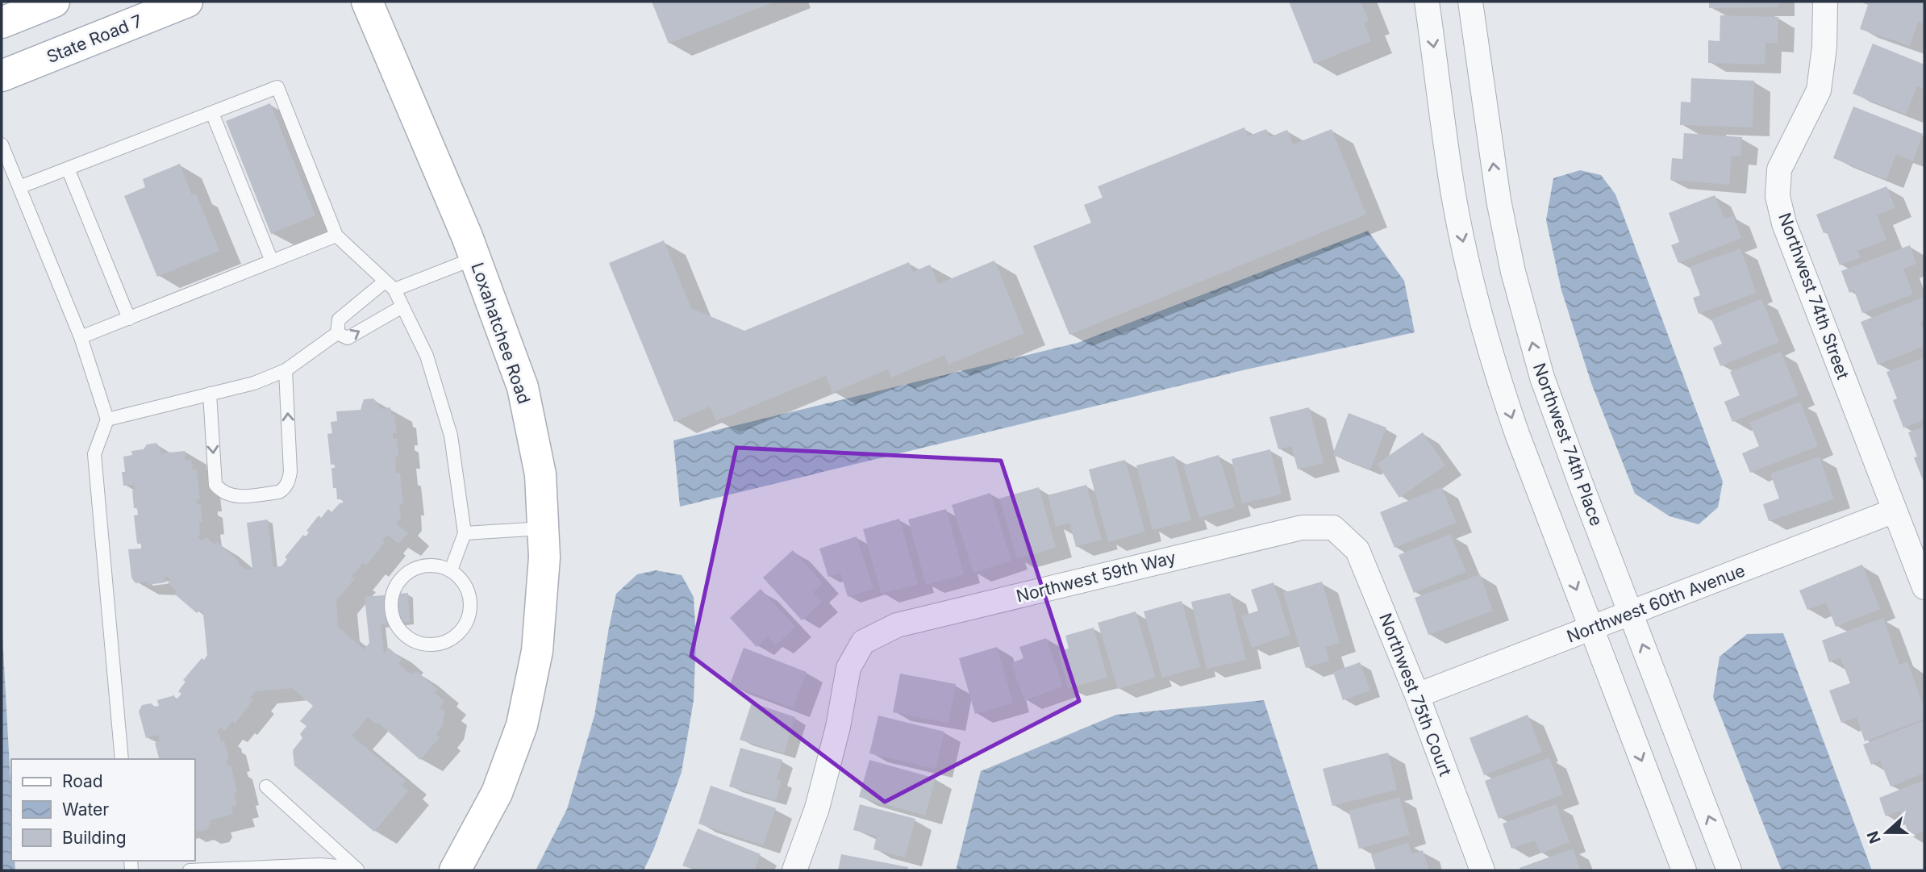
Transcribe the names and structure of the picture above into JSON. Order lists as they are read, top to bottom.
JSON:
{
  "streets": {
    "main road": ["State Road 7", "Loxahatchee Road"],
    "street": [
      "Northwest 74th Street",
      "Northwest 74th Place",
      "Northwest 59th Way",
      "Northwest 60th Avenue",
      "Northwest 75th Court"
    ]
  },
  "crossings": [
    ["Northwest 74th Street", "Northwest 60th Avenue"],
    ["Northwest 74th Place", "Northwest 60th Avenue"],
    ["Northwest 59th Way", "Northwest 75th Court"],
    ["Northwest 60th Avenue", "Northwest 75th Court"]
  ],
  "legend": ["Road", "Water", "Building"],
  "north": "left"
}
